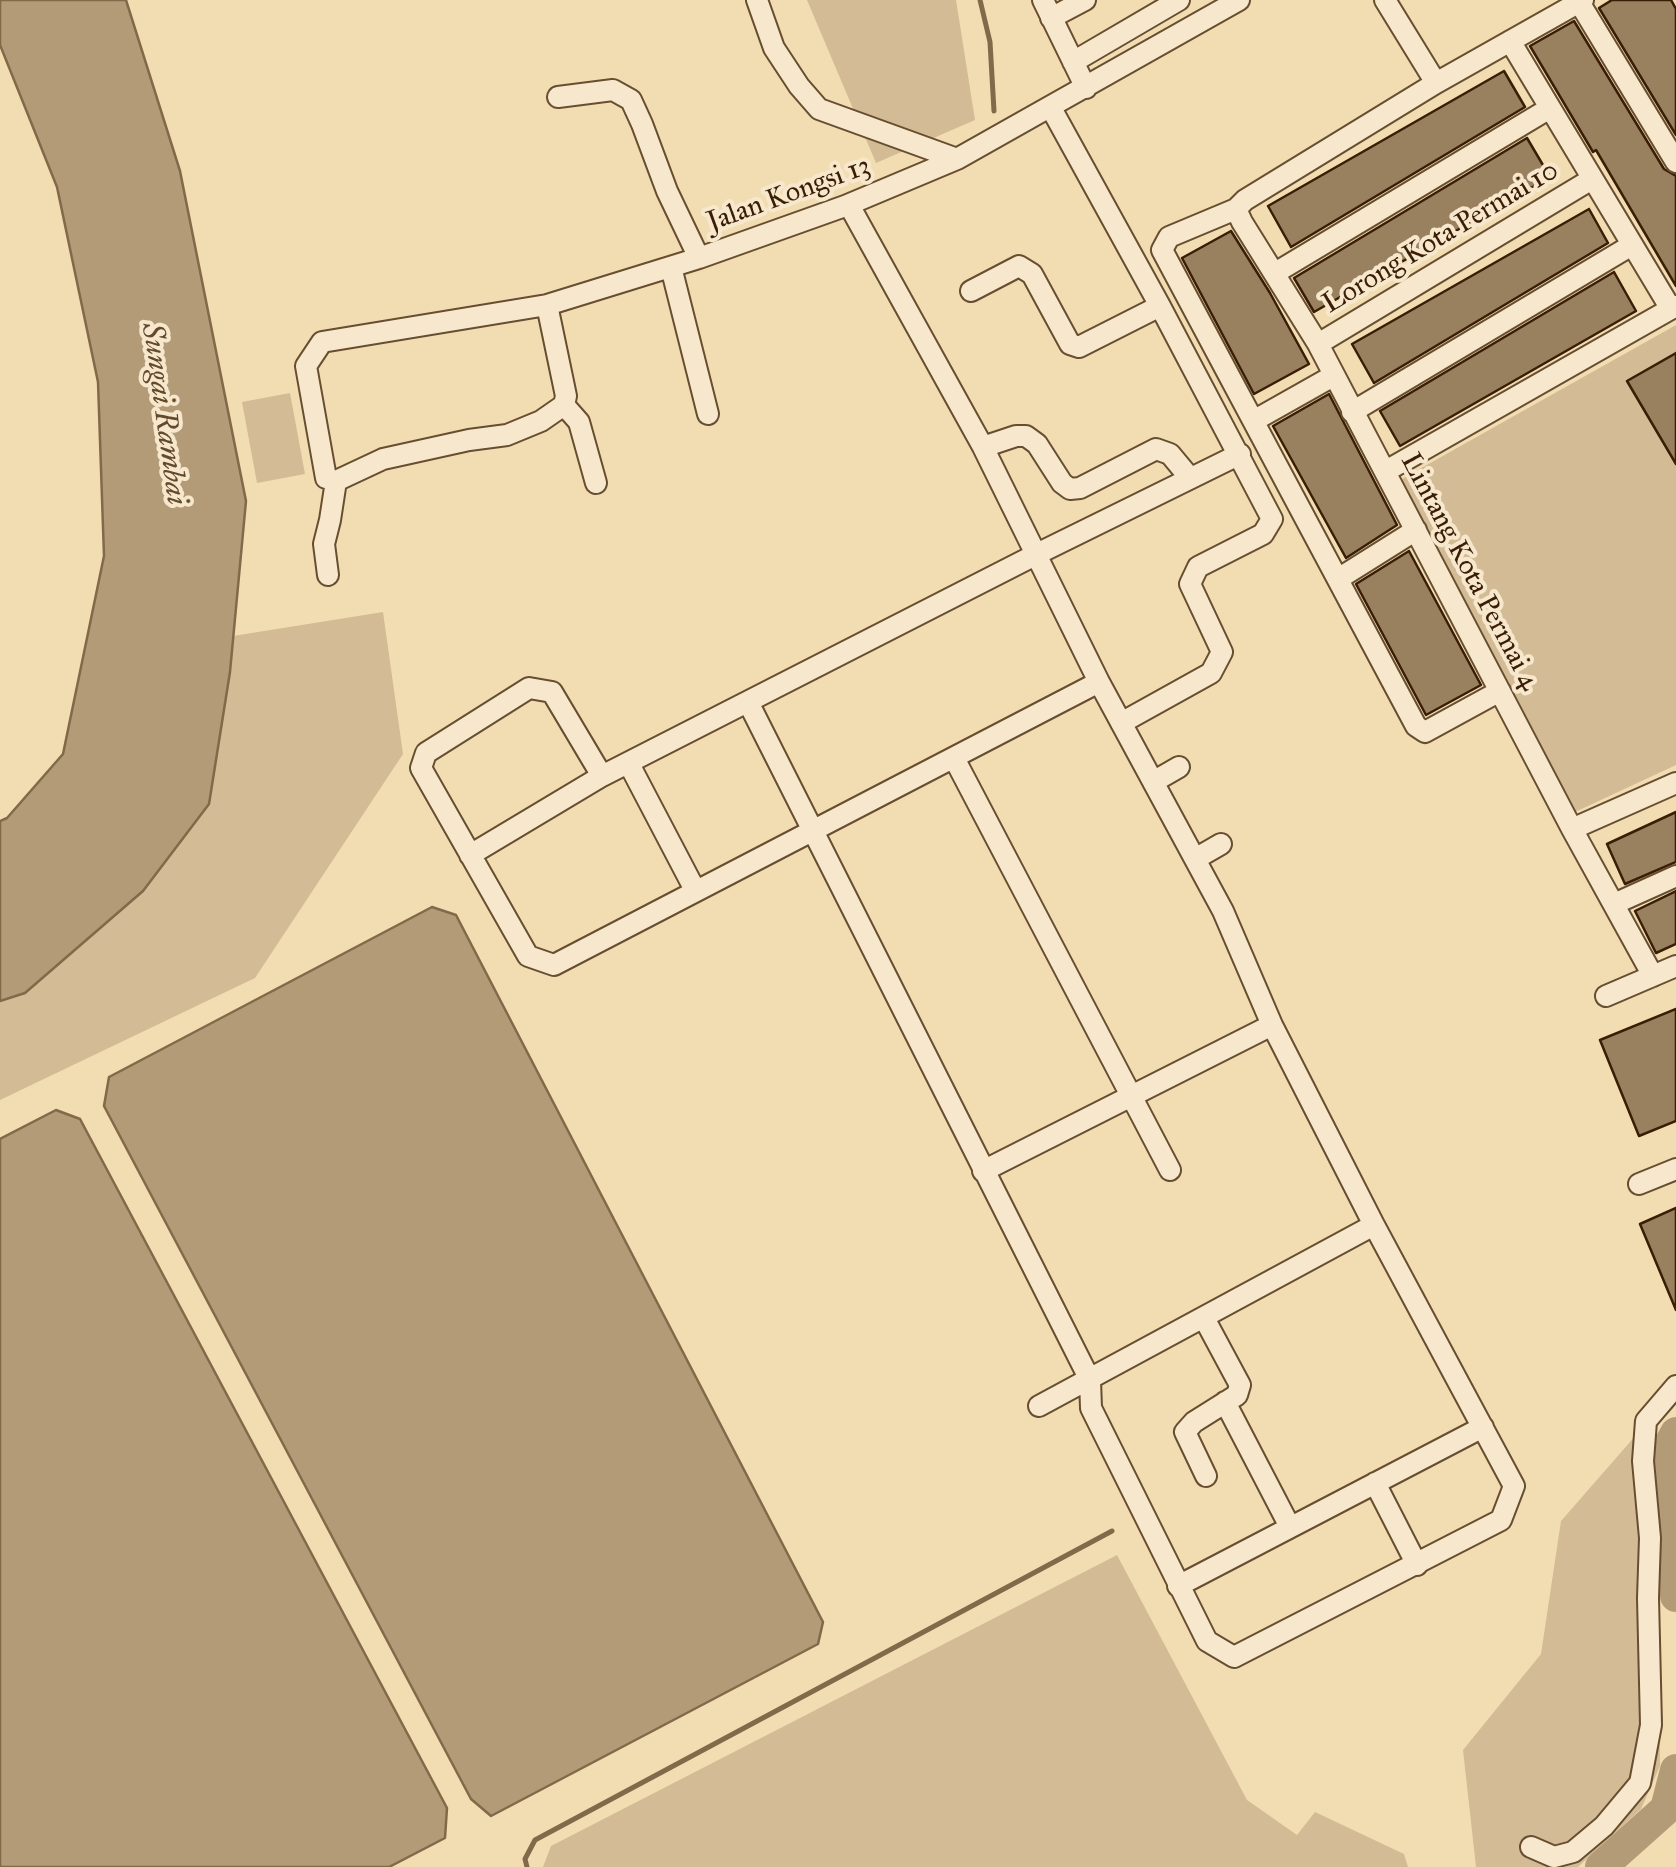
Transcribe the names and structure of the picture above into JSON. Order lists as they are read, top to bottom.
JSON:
{
  "streets": {
    "street": ["Jalan Kongsi 13", "Lorong Kota Permai 10", "Lintang Kota Permai 4"]
  },
  "crossings": [
    ["Lorong Kota Permai 10", "Lintang Kota Permai 4"]
  ],
  "water": ["Sungai Rambai"]
}
